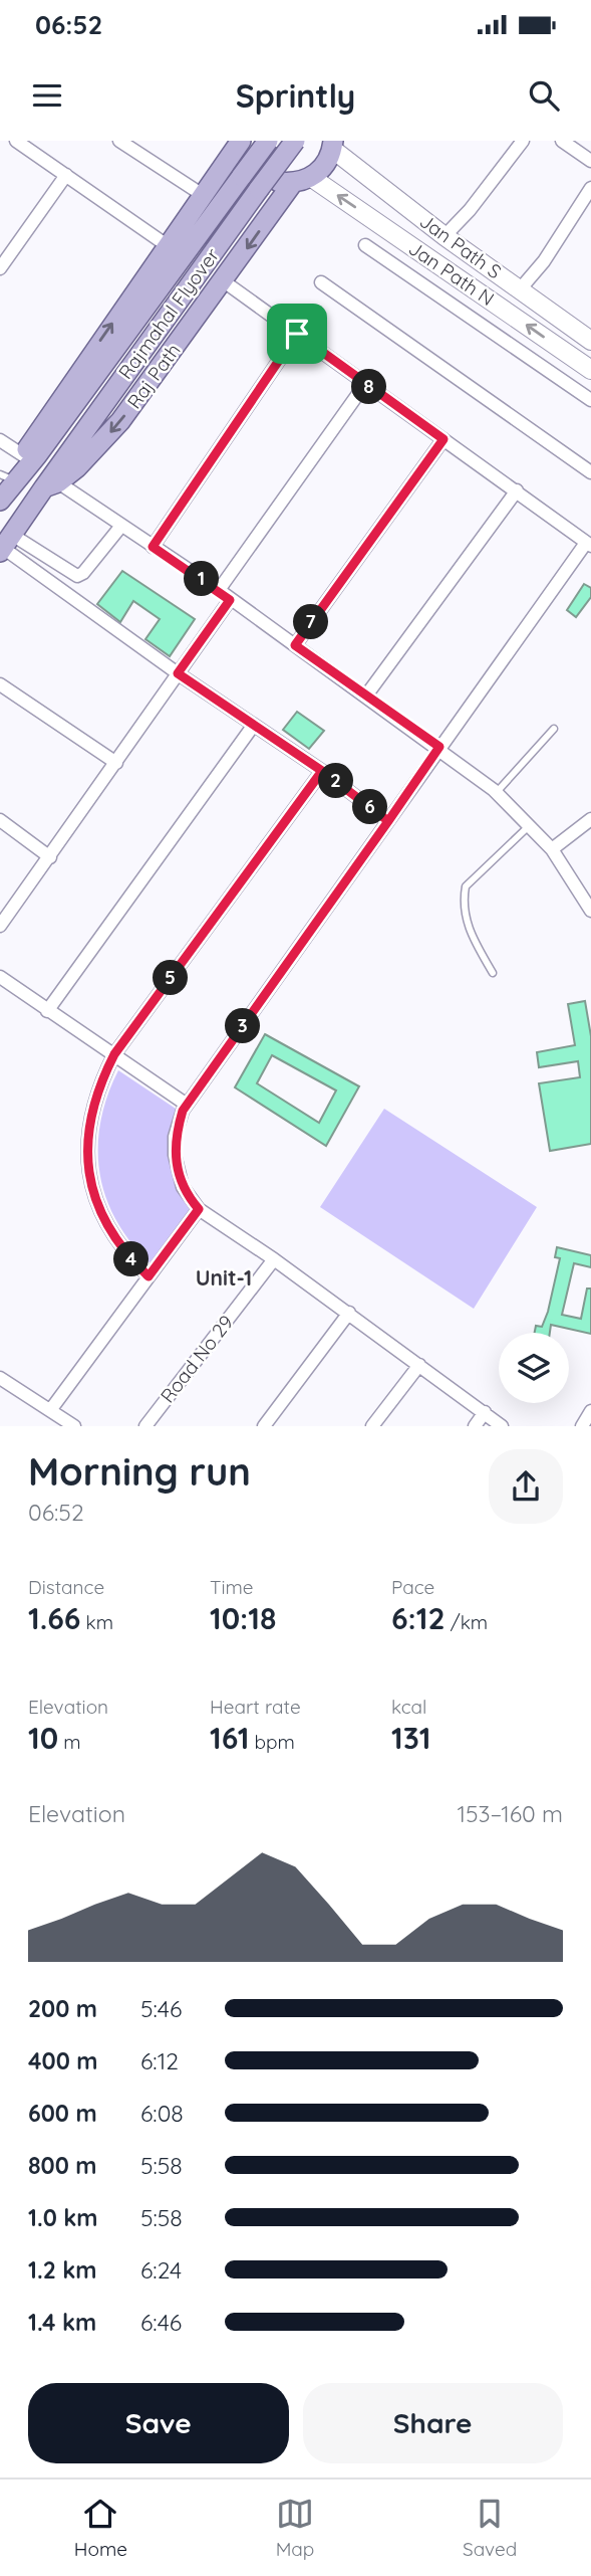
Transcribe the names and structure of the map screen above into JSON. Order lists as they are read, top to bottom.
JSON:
{
  "streets": {
    "main road": [
      "Jan Path S",
      "Jan Path N",
      "Rajmahal Flyover",
      "Raj Path"
    ],
    "street": ["Road No 29"]
  },
  "crossings": [
    ["Rajmahal Flyover", "Raj Path"]
  ],
  "one_way": ["Jan Path N"],
  "districts": ["Unit-1"],
  "page": {
    "status": "06:52",
    "header": "Sprintly",
    "pins": [
      "8",
      "1",
      "7",
      "2",
      "6",
      "5",
      "3",
      "4"
    ],
    "heading": ["Morning run", "06:52"],
    "stats": [
      ["Distance", "1.66 km"],
      ["Time", "10:18"],
      ["Pace", "6:12 /km"],
      ["Elevation", "10 m"],
      ["Heart rate", "161 bpm"],
      ["kcal", "131"]
    ],
    "chart": ["Elevation", "153–160 m"],
    "list": [
      {
        "name": "200 m",
        "note": "5:46"
      },
      {
        "name": "400 m",
        "note": "6:12"
      },
      {
        "name": "600 m",
        "note": "6:08"
      },
      {
        "name": "800 m",
        "note": "5:58"
      },
      {
        "name": "1.0 km",
        "note": "5:58"
      },
      {
        "name": "1.2 km",
        "note": "6:24"
      },
      {
        "name": "1.4 km",
        "note": "6:46"
      }
    ],
    "buttons": ["Save", "Share"],
    "tabs": ["Home", "Map", "Saved"]
  }
}
